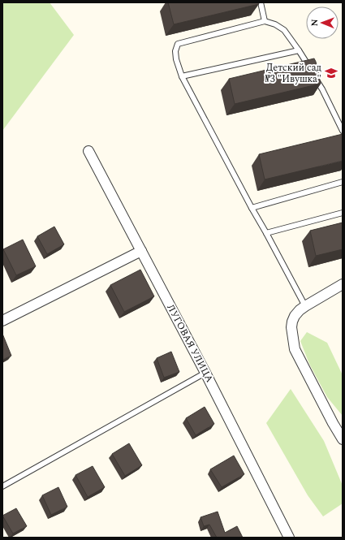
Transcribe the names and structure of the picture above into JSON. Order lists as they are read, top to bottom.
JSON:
{
  "streets": {
    "street": ["ЛУГОВАЯ УЛИЦА"]
  },
  "places": {
    "school or university": ["Детский сад №3 \"Ивушка\""]
  },
  "north": "left"
}
